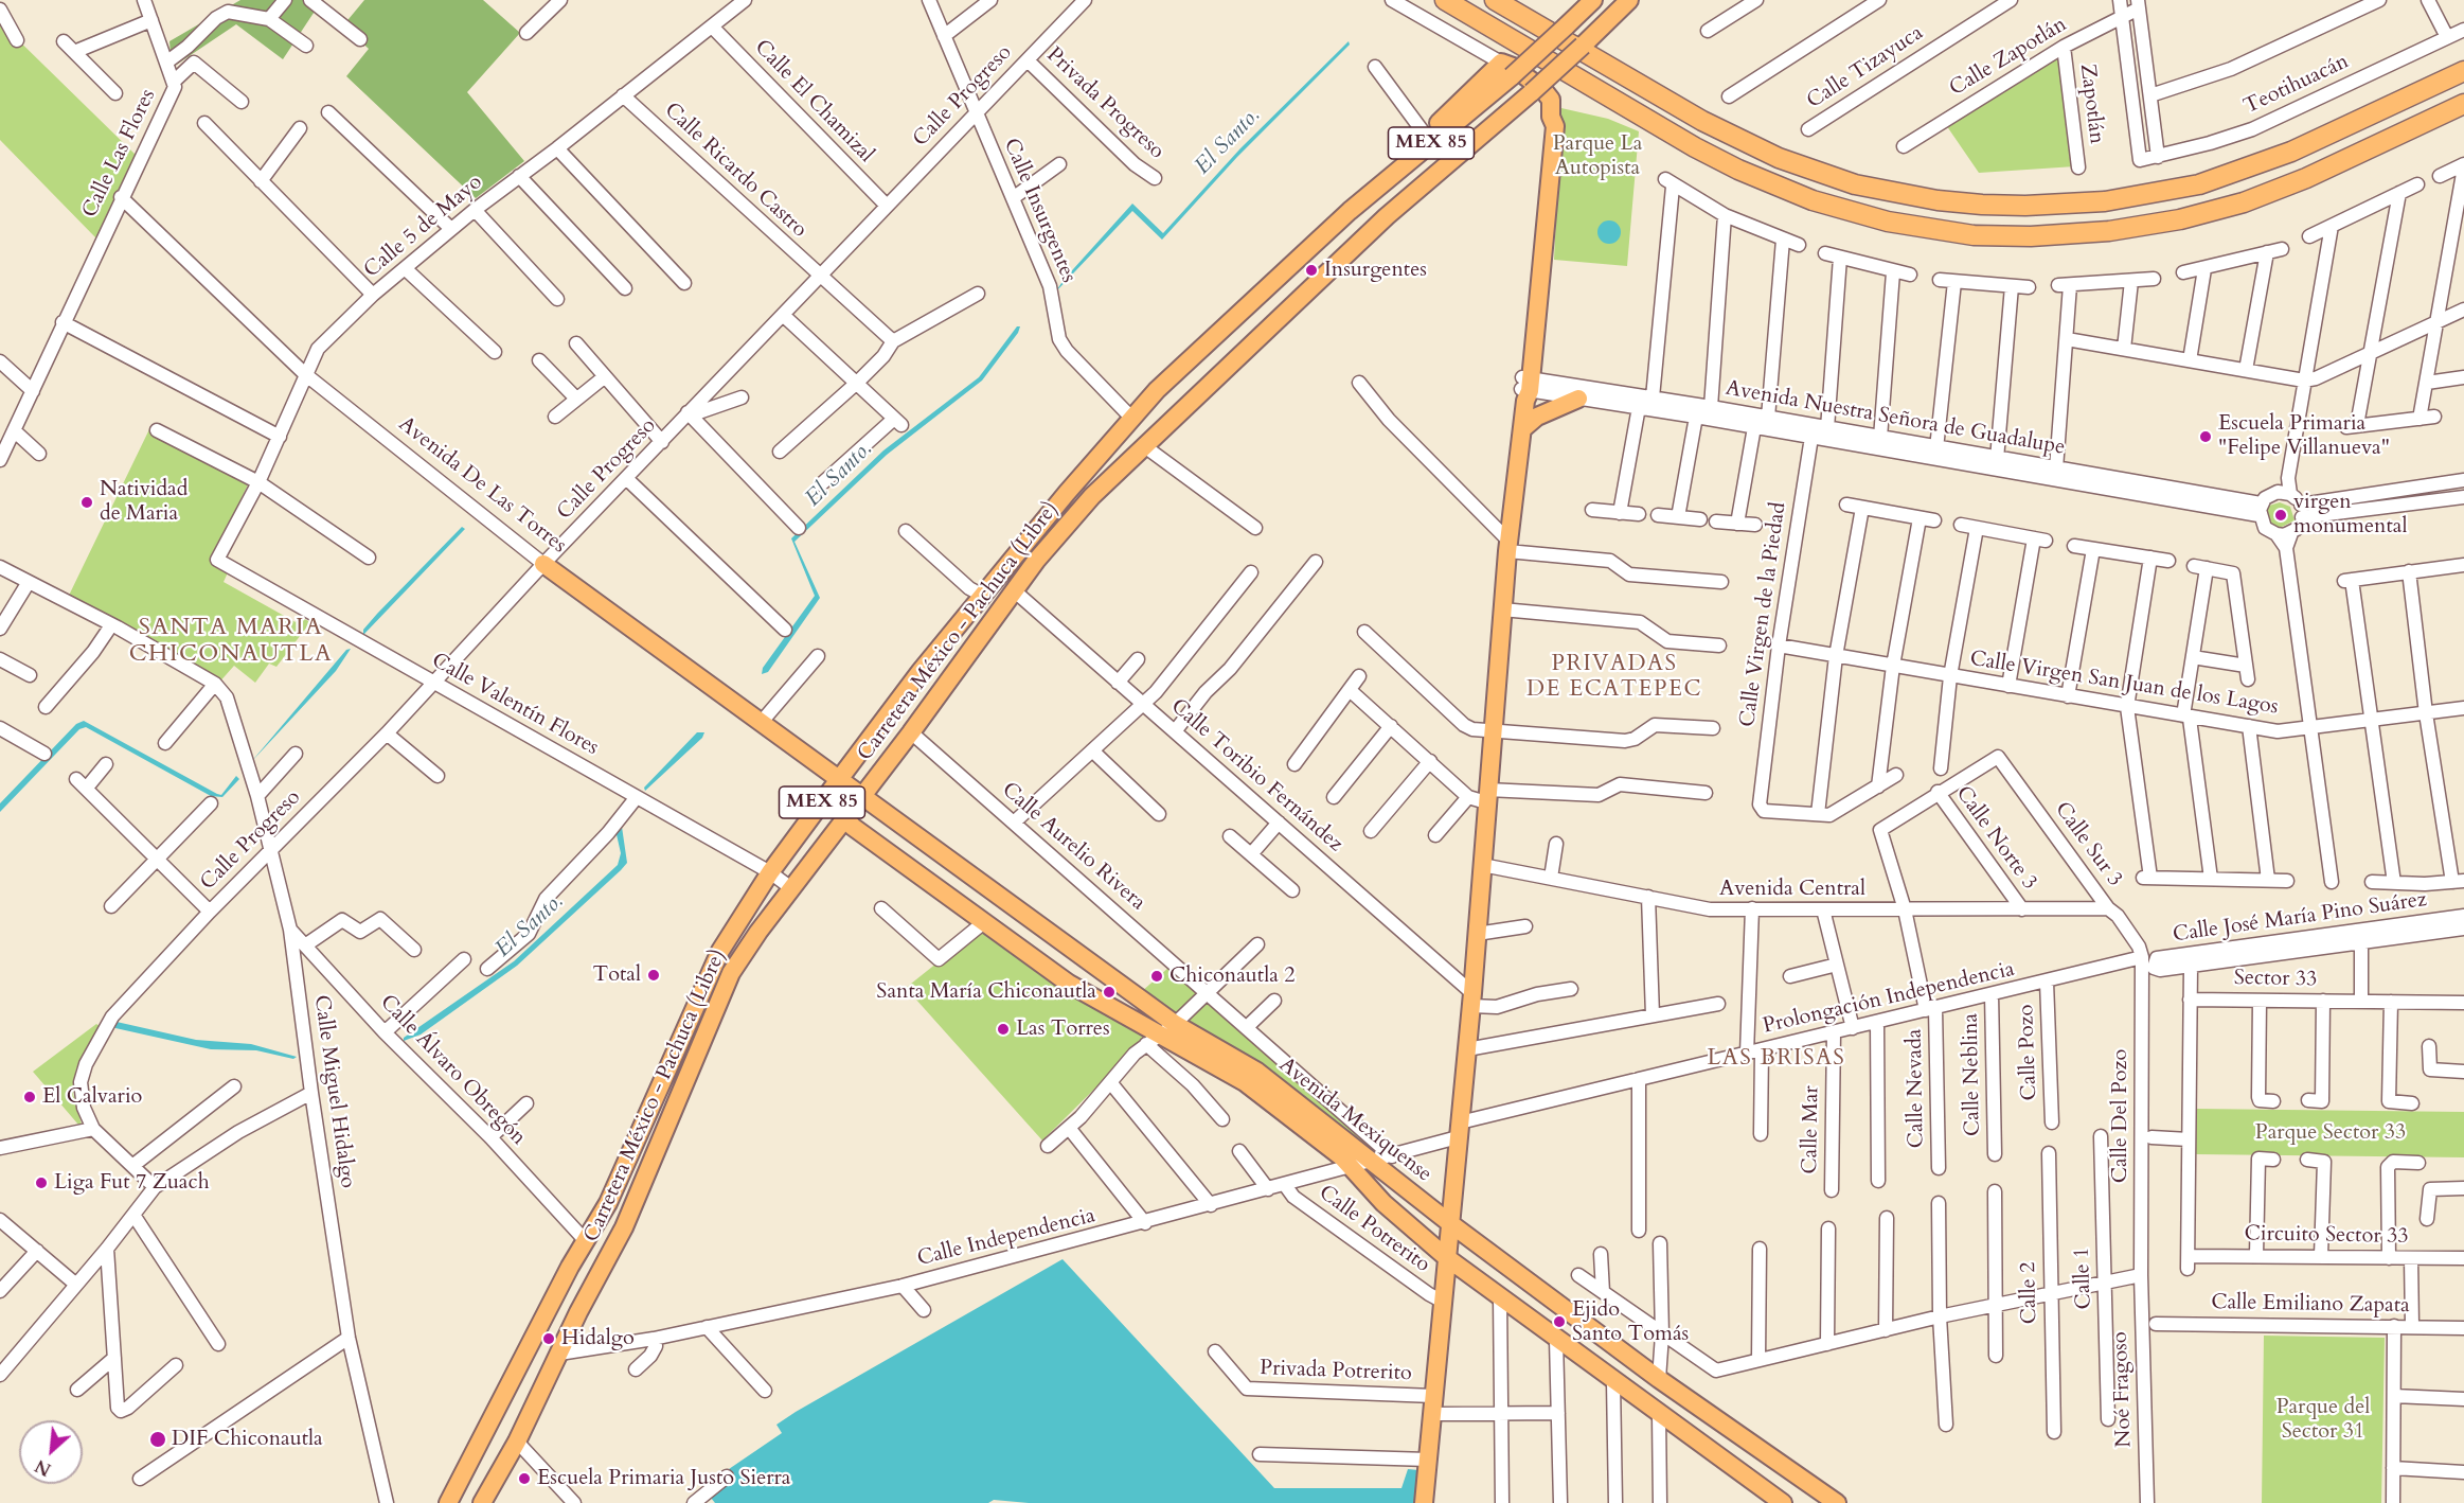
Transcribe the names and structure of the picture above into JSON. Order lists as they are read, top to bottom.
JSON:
{
  "streets": {
    "main road": [
      "MEX 85",
      "Avenida De Las Torres",
      "Carretera México - Pachuca (Libre)",
      "Avenida Mexiquense"
    ],
    "street": [
      "Calle Zapotlán",
      "Calle Tizayuca",
      "Teotihuacán",
      "Calle Progreso",
      "Calle El Chamizal",
      "Privada Progreso",
      "Zapotlán",
      "Calle Las Flores",
      "Calle Ricardo Castro",
      "Calle Insurgentes",
      "Calle 5 de Mayo",
      "Avenida Nuestra Señora de Guadalupe",
      "Calle Virgen de la Piedad",
      "Calle Virgen San Juan de los Lagos",
      "Calle Valentín Flores",
      "Calle Toribio Fernández",
      "Calle Norte 3",
      "Calle Sur 3",
      "Calle Aurelio Rivera",
      "Avenida Central",
      "Calle José María Pino Suárez",
      "Sector 33",
      "Prolongación Independencia",
      "Calle Pozo",
      "Calle Álvaro Obregón",
      "Calle Neblina",
      "Calle Nevada",
      "Calle Miguel Hidalgo",
      "Calle Del Pozo",
      "Calle Mar",
      "Calle Potrerito",
      "Circuito Sector 33",
      "Calle Independencia",
      "Calle 1",
      "Calle 2",
      "Calle Emiliano Zapata",
      "Privada Potrerito",
      "Noé Fragoso"
    ]
  },
  "crossings": [
    ["Calle Zapotlán", "Teotihuacán"],
    ["Calle Zapotlán", "Zapotlán"],
    ["Calle Progreso", "Calle El Chamizal"],
    ["Calle Progreso", "Privada Progreso"],
    ["Calle Progreso", "Calle Ricardo Castro"],
    ["Calle Progreso", "Calle Insurgentes"],
    ["Calle Progreso", "Avenida De Las Torres"],
    ["Calle Progreso", "Calle Valentín Flores"],
    ["Calle Progreso", "Calle Miguel Hidalgo"],
    ["Calle El Chamizal", "Calle 5 de Mayo"],
    ["Calle Las Flores", "Avenida De Las Torres"],
    ["Calle Ricardo Castro", "Calle 5 de Mayo"],
    ["Calle Insurgentes", "Carretera México - Pachuca (Libre)"],
    ["Calle 5 de Mayo", "Avenida De Las Torres"],
    ["Calle 5 de Mayo", "Calle Valentín Flores"],
    ["Avenida Nuestra Señora de Guadalupe", "Calle Virgen de la Piedad"],
    ["Avenida De Las Torres", "Carretera México - Pachuca (Libre)"],
    ["Avenida De Las Torres", "Avenida Mexiquense"],
    ["Calle Virgen de la Piedad", "Calle Virgen San Juan de los Lagos"],
    ["Carretera México - Pachuca (Libre)", "Calle Valentín Flores"],
    ["Carretera México - Pachuca (Libre)", "Calle Toribio Fernández"],
    ["Carretera México - Pachuca (Libre)", "Calle Aurelio Rivera"],
    ["Carretera México - Pachuca (Libre)", "Calle Álvaro Obregón"],
    ["Carretera México - Pachuca (Libre)", "Avenida Mexiquense"],
    ["Carretera México - Pachuca (Libre)", "Calle Independencia"],
    ["Calle Norte 3", "Calle Sur 3"],
    ["Calle Norte 3", "Avenida Central"],
    ["Calle Norte 3", "Calle Nevada"],
    ["Calle Sur 3", "Avenida Central"],
    ["Calle Sur 3", "Prolongación Independencia"],
    ["Calle Sur 3", "Calle Nevada"],
    ["Calle Sur 3", "Calle Del Pozo"],
    ["Calle Aurelio Rivera", "Calle Independencia"],
    ["Avenida Central", "Calle Nevada"],
    ["Prolongación Independencia", "Calle Pozo"],
    ["Prolongación Independencia", "Calle Neblina"],
    ["Prolongación Independencia", "Calle Nevada"],
    ["Prolongación Independencia", "Calle Del Pozo"],
    ["Prolongación Independencia", "Calle Mar"],
    ["Prolongación Independencia", "Calle Independencia"],
    ["Calle Álvaro Obregón", "Calle Miguel Hidalgo"],
    ["Calle Del Pozo", "Noé Fragoso"],
    ["Avenida Mexiquense", "Calle Independencia"],
    ["Calle Potrerito", "Calle Independencia"]
  ],
  "districts": ["SANTA MARIA CHICONAUTLA", "PRIVADAS DE ECATEPEC", "LAS BRISAS"],
  "water": ["El Santo."],
  "parks": ["Parque La Autopista", "Parque Sector 33", "Parque del Sector 31"],
  "places": [
    "Insurgentes",
    "Escuela Primaria \"Felipe Villanueva\"",
    "Natividad de Maria",
    "virgen monumental",
    "Total",
    "Chiconautla 2",
    "Santa María Chiconautla",
    "Las Torres",
    "El Calvario",
    "Liga Fut 7 Zuach",
    "Ejido Santo Tomás",
    "Hidalgo",
    "DIF Chiconautla",
    "Escuela Primaria Justo Sierra"
  ],
  "north": "bottom left"
}
